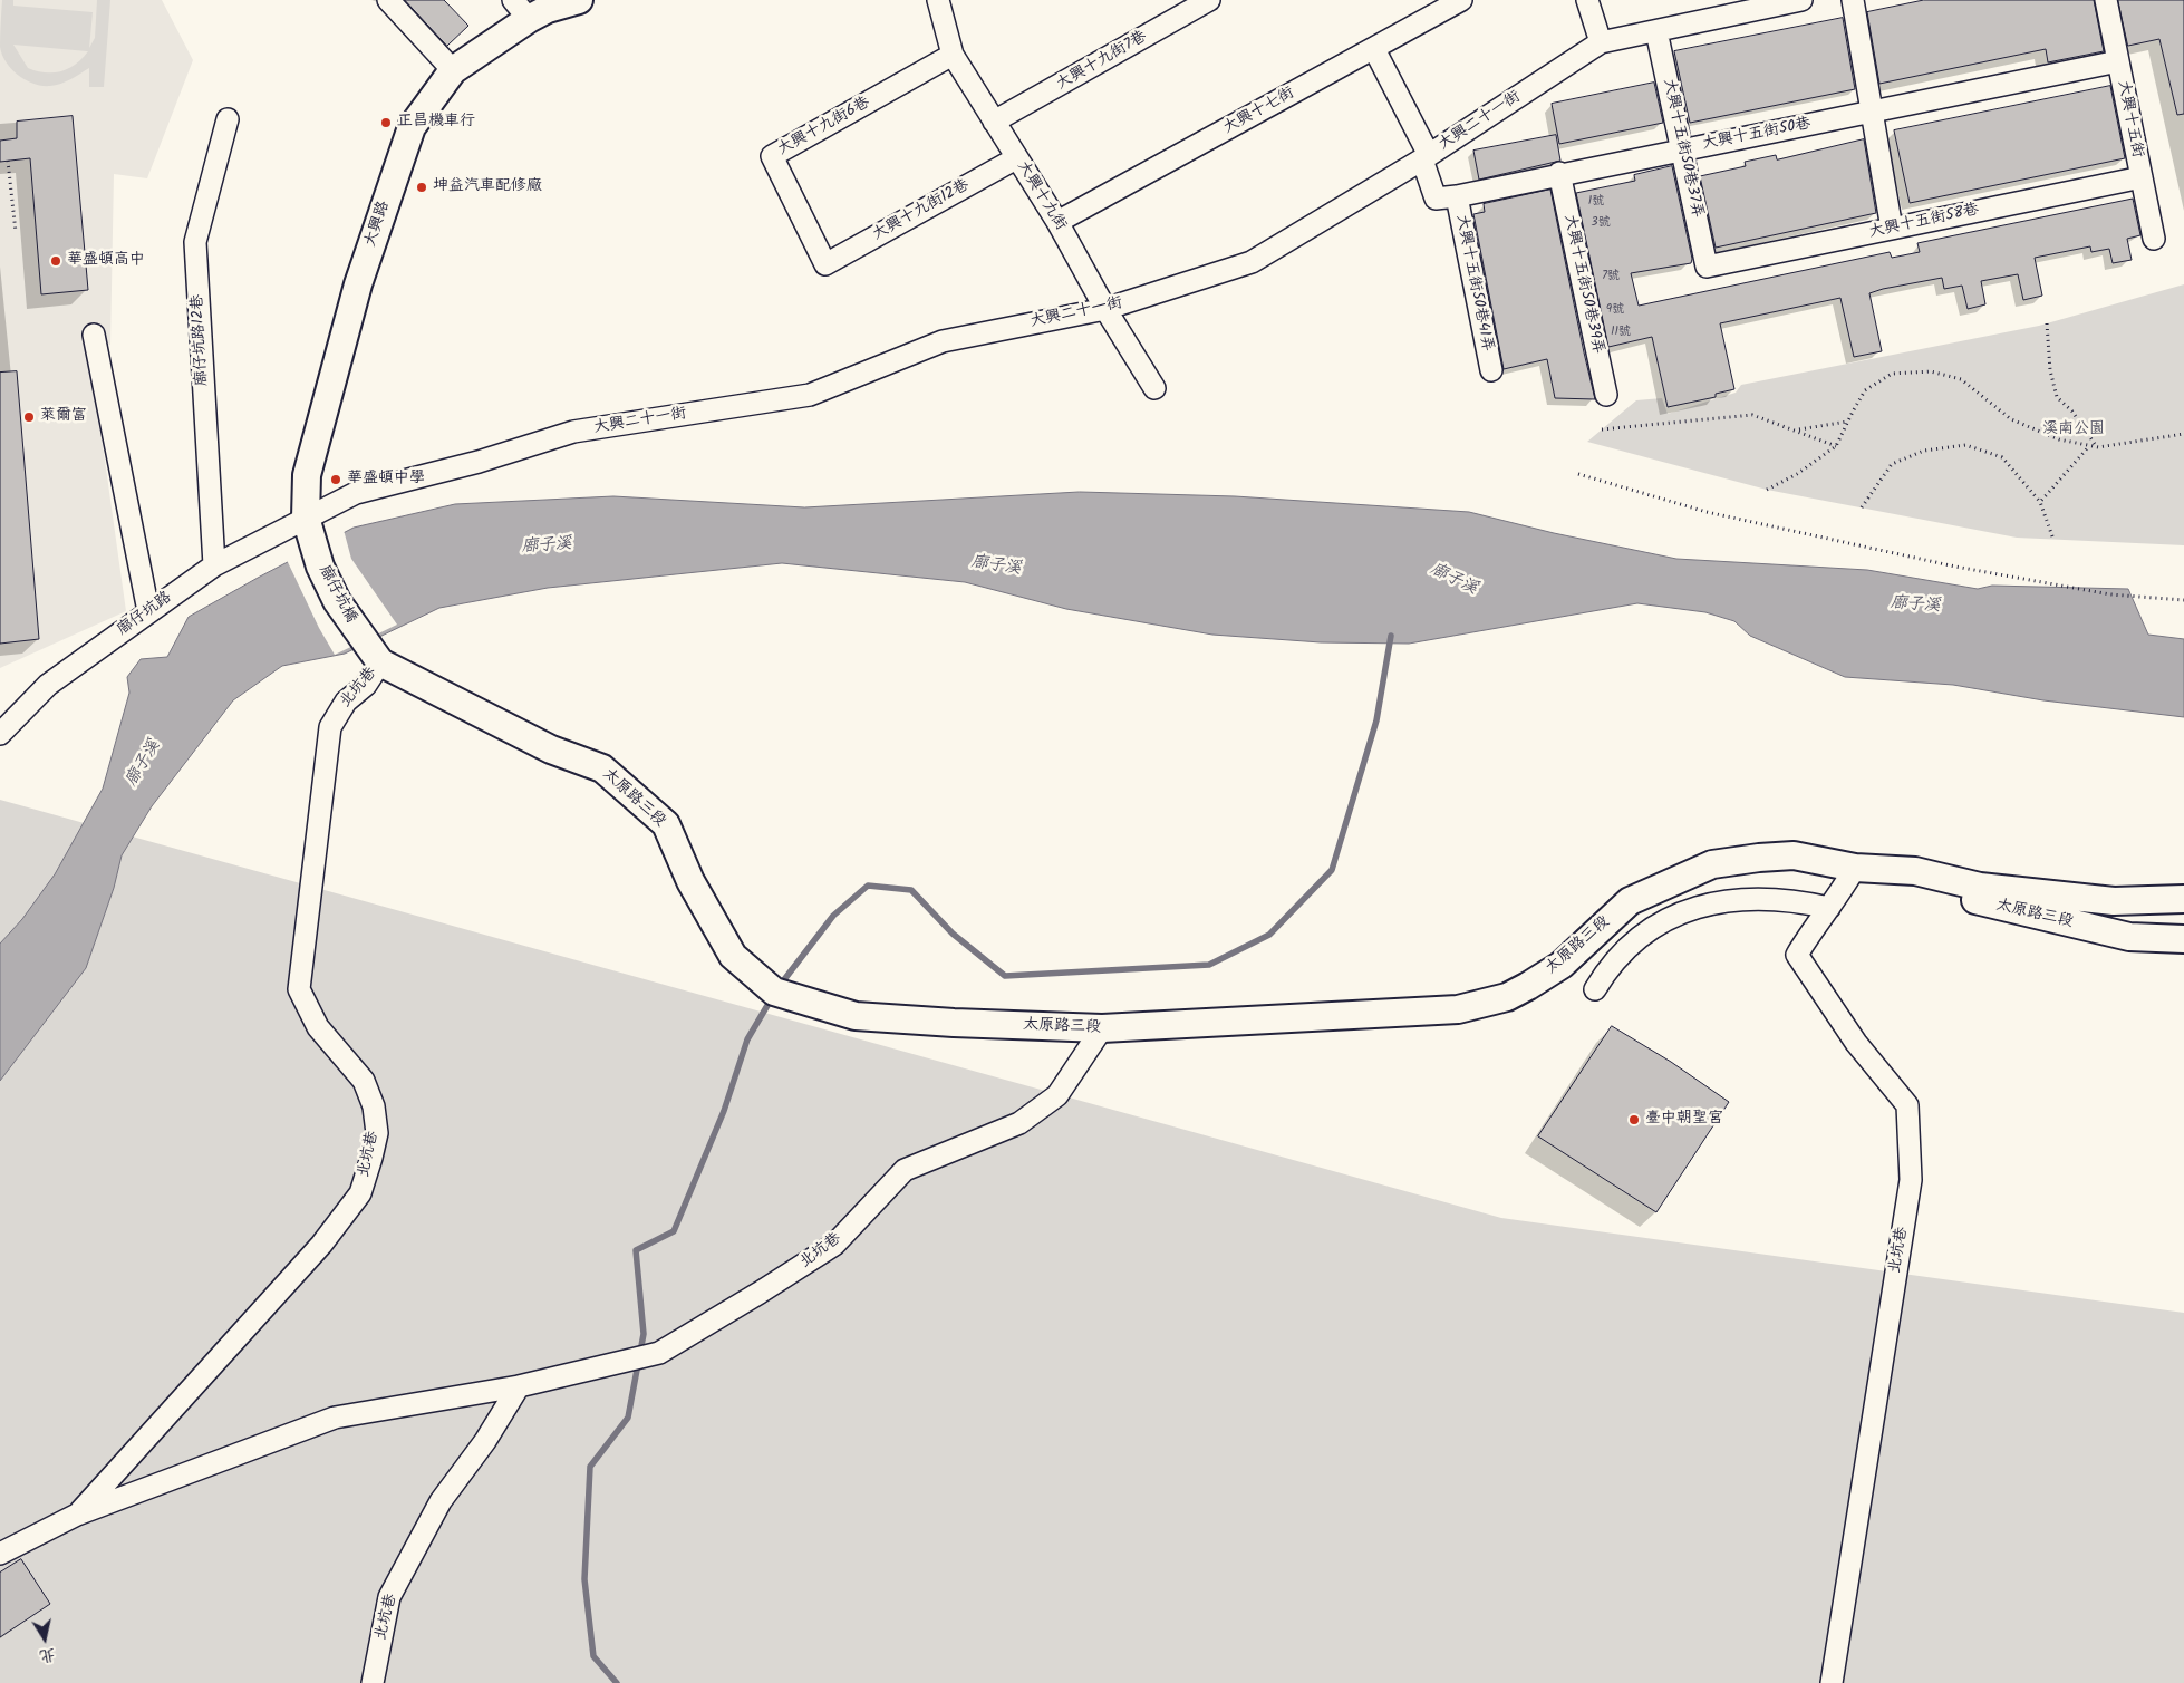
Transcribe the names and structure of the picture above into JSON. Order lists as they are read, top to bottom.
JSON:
{
  "streets": {
    "main road": ["大興路", "廍仔坑橋", "太原路三段"],
    "street": [
      "大興十九街7巷",
      "大興十七街",
      "大興十五街",
      "大興二十一街",
      "大興十九街6巷",
      "大興十五街50巷",
      "大興十五街50巷37弄",
      "大興十九街",
      "大興十九街12巷",
      "大興十五街58巷",
      "大興十五街50巷41弄",
      "大興十五街50巷39弄",
      "廍仔坑路12巷",
      "廍仔坑路",
      "北坑巷"
    ]
  },
  "crossings": [
    ["大興十九街7巷", "大興十九街"],
    ["大興十七街", "大興十九街"],
    ["大興十五街", "大興十五街50巷"],
    ["大興十五街", "大興十五街58巷"],
    ["大興二十一街", "大興十五街50巷"],
    ["大興二十一街", "大興十五街50巷37弄"],
    ["大興二十一街", "大興十九街"],
    ["大興二十一街", "大興路"],
    ["大興二十一街", "廍仔坑橋"],
    ["大興二十一街", "廍仔坑路"],
    ["大興十九街6巷", "大興十九街"],
    ["大興十九街6巷", "大興十九街12巷"],
    ["大興十五街50巷", "大興十五街50巷37弄"],
    ["大興十五街50巷", "大興十五街50巷41弄"],
    ["大興十五街50巷", "大興十五街50巷39弄"],
    ["大興十五街50巷37弄", "大興十五街58巷"],
    ["大興十九街", "大興十九街12巷"],
    ["大興路", "廍仔坑橋"],
    ["大興路", "廍仔坑路"],
    ["廍仔坑路12巷", "廍仔坑路"],
    ["廍仔坑橋", "廍仔坑路"],
    ["廍仔坑橋", "北坑巷"],
    ["廍仔坑橋", "太原路三段"],
    ["北坑巷", "太原路三段"]
  ],
  "water": ["廍子溪"],
  "parks": ["溪南公園"],
  "places": [
    "正昌機車行",
    "坤益汽車配修廠",
    "華盛頓高中",
    "萊爾富",
    "華盛頓中學",
    "臺中朝聖宮"
  ],
  "house_numbers": [
    "1號",
    "3號",
    "7號",
    "9號",
    "11號"
  ],
  "north": "bottom"
}
